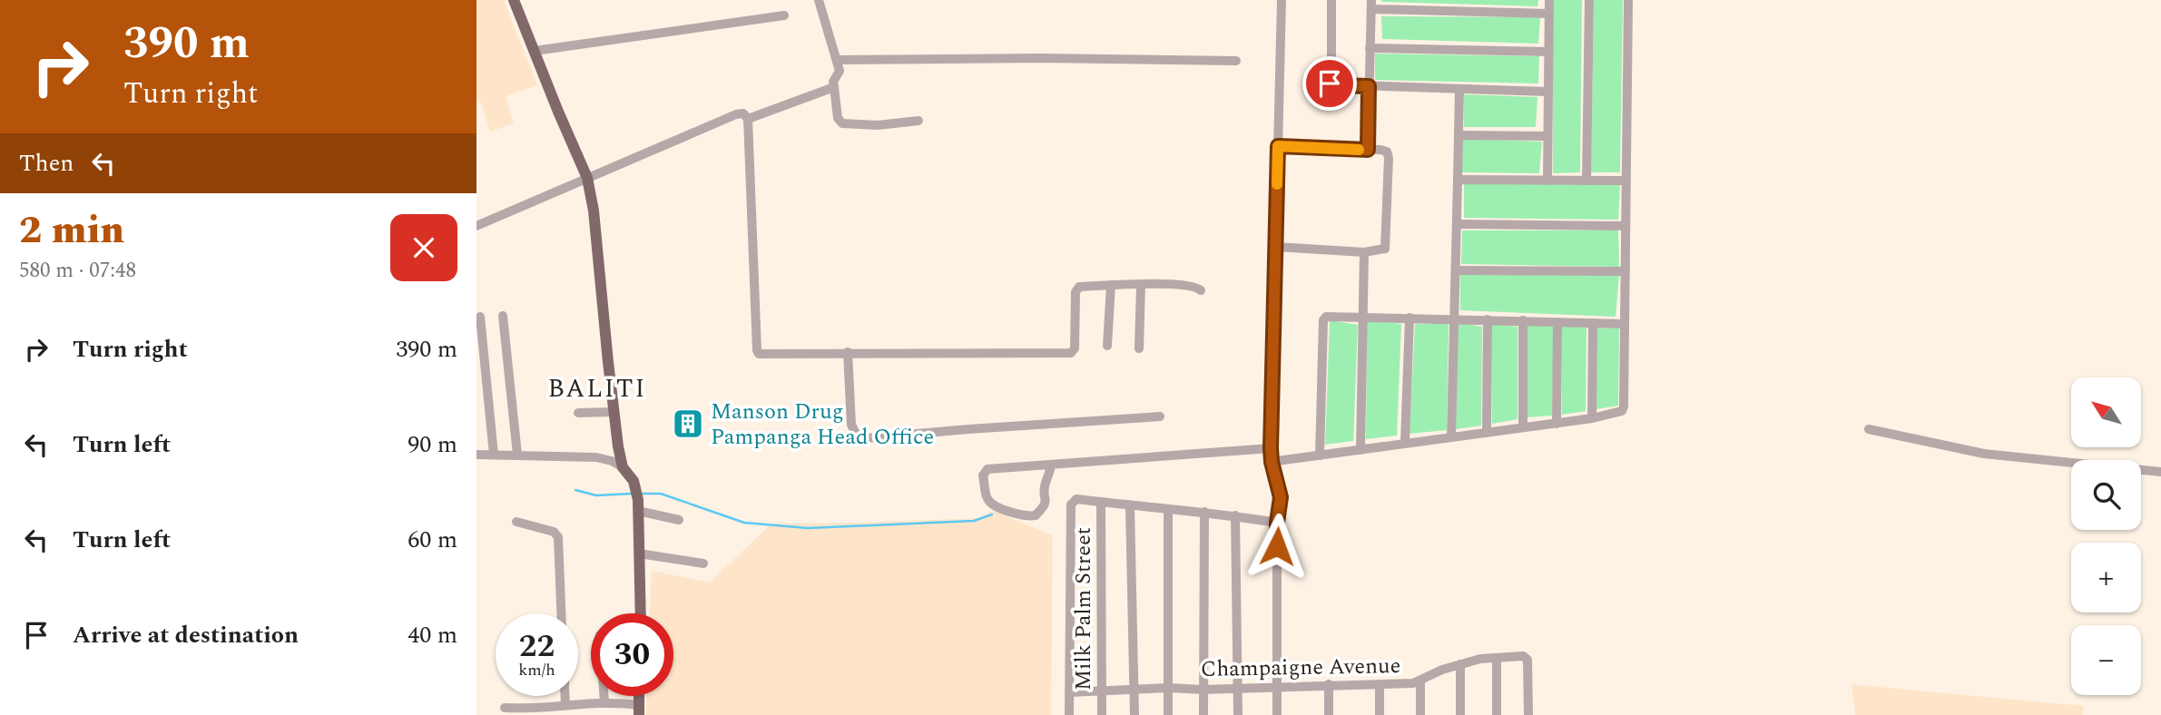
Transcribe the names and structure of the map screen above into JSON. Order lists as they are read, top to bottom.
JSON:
{
  "streets": {
    "street": ["Milk Palm Street", "Champaigne Avenue"]
  },
  "crossings": [
    ["Milk Palm Street", "Champaigne Avenue"]
  ],
  "districts": ["BALITI"],
  "places": {
    "building": ["Manson Drug Pampanga Head Office"]
  },
  "north": "top left",
  "page": {
    "turn": ["390 m", "Turn right"],
    "then": "Then",
    "heading": ["2 min", "580 m · 07:48"],
    "list": [
      {
        "name": "Turn right",
        "value": "390 m"
      },
      {
        "name": "Turn left",
        "value": "90 m"
      },
      {
        "name": "Turn left",
        "value": "60 m"
      },
      {
        "name": "Arrive at destination",
        "value": "40 m"
      }
    ],
    "map_buttons": ["+", "−"],
    "speed": "22 km/h",
    "limit": "30"
  }
}
